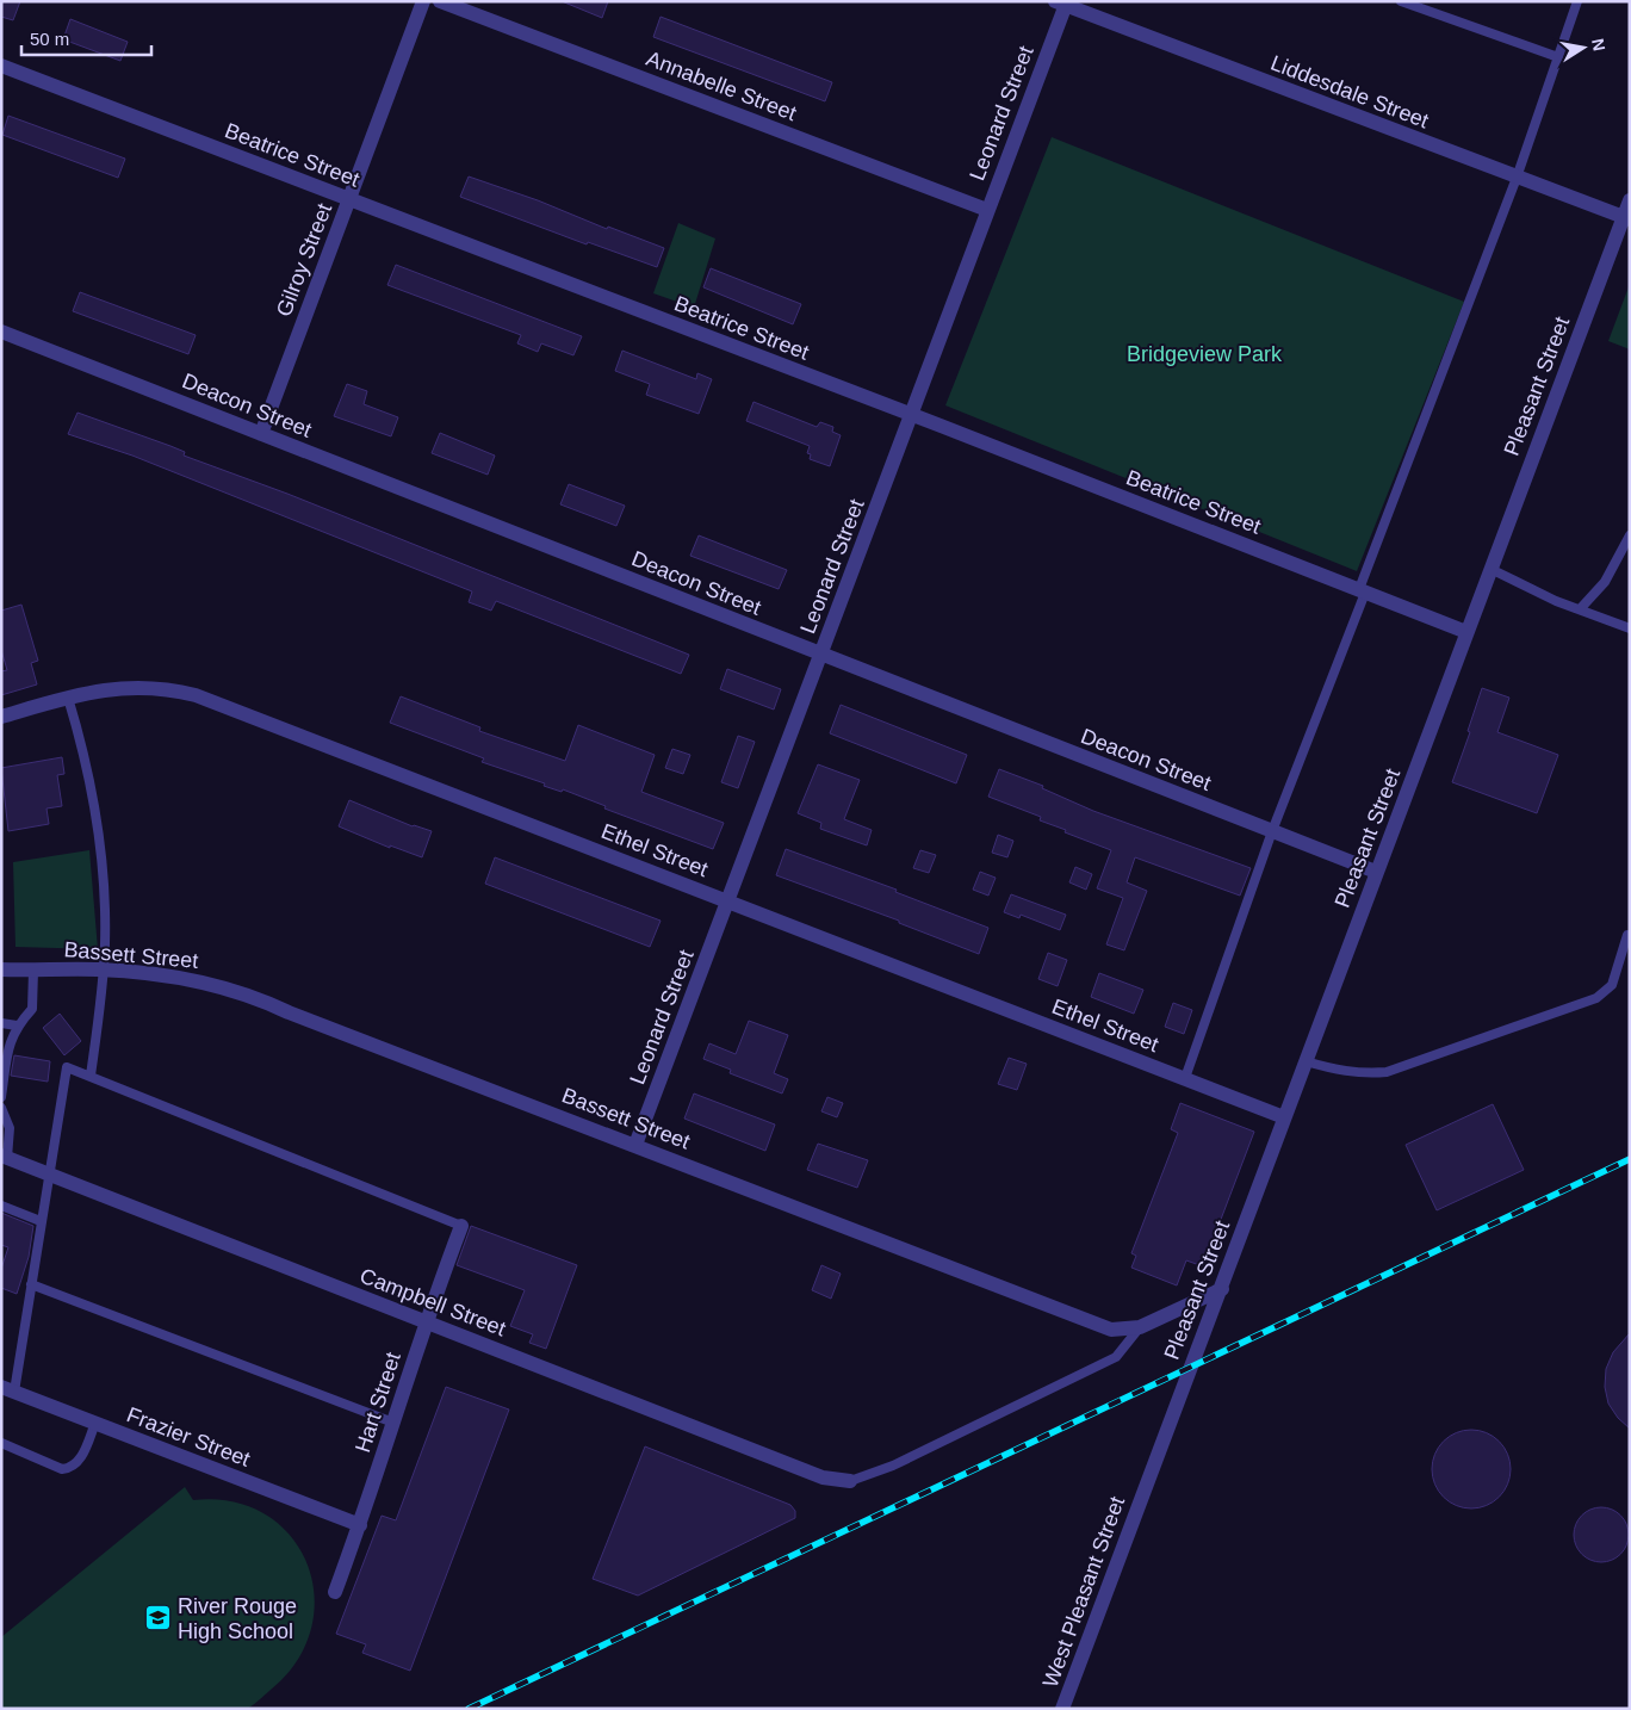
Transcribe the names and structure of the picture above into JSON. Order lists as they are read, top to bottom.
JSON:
{
  "streets": {
    "street": [
      "Annabelle Street",
      "Liddesdale Street",
      "Leonard Street",
      "Beatrice Street",
      "Gilroy Street",
      "Pleasant Street",
      "Deacon Street",
      "Ethel Street",
      "Bassett Street",
      "Campbell Street",
      "Hart Street",
      "Frazier Street",
      "West Pleasant Street"
    ]
  },
  "crossings": [
    ["Annabelle Street", "Leonard Street"],
    ["Liddesdale Street", "Leonard Street"],
    ["Liddesdale Street", "Pleasant Street"],
    ["Leonard Street", "Beatrice Street"],
    ["Leonard Street", "Deacon Street"],
    ["Leonard Street", "Ethel Street"],
    ["Leonard Street", "Bassett Street"],
    ["Beatrice Street", "Gilroy Street"],
    ["Beatrice Street", "Pleasant Street"],
    ["Gilroy Street", "Deacon Street"],
    ["Pleasant Street", "Deacon Street"],
    ["Pleasant Street", "Ethel Street"],
    ["Pleasant Street", "Bassett Street"],
    ["Pleasant Street", "West Pleasant Street"],
    ["Campbell Street", "Hart Street"],
    ["Hart Street", "Frazier Street"]
  ],
  "parks": ["Bridgeview Park"],
  "places": {
    "school or university": ["River Rouge High School"]
  },
  "scale_bar": "50 m",
  "north": "right"
}
